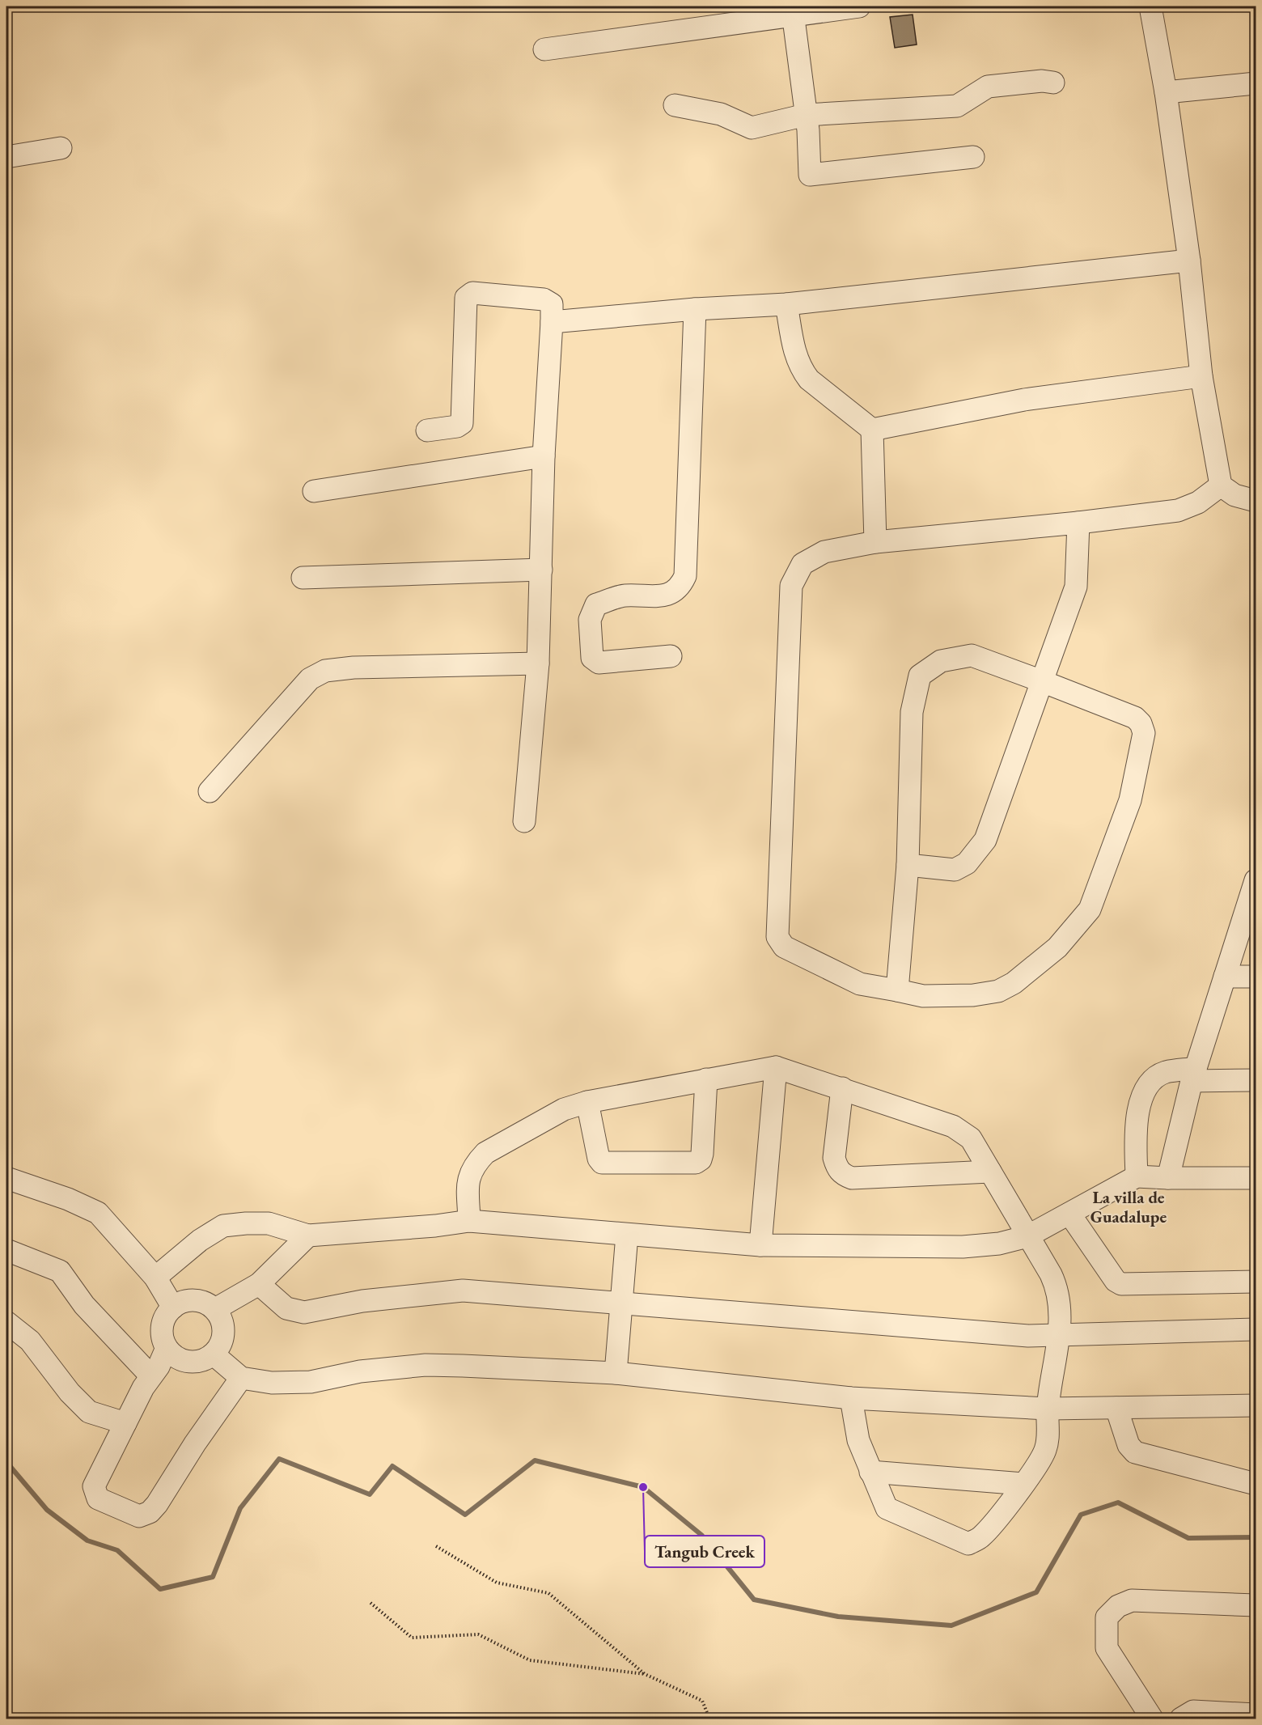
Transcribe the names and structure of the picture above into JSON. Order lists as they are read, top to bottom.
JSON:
{
  "districts": ["La villa de Guadalupe"],
  "places": ["Tangub Creek"]
}
